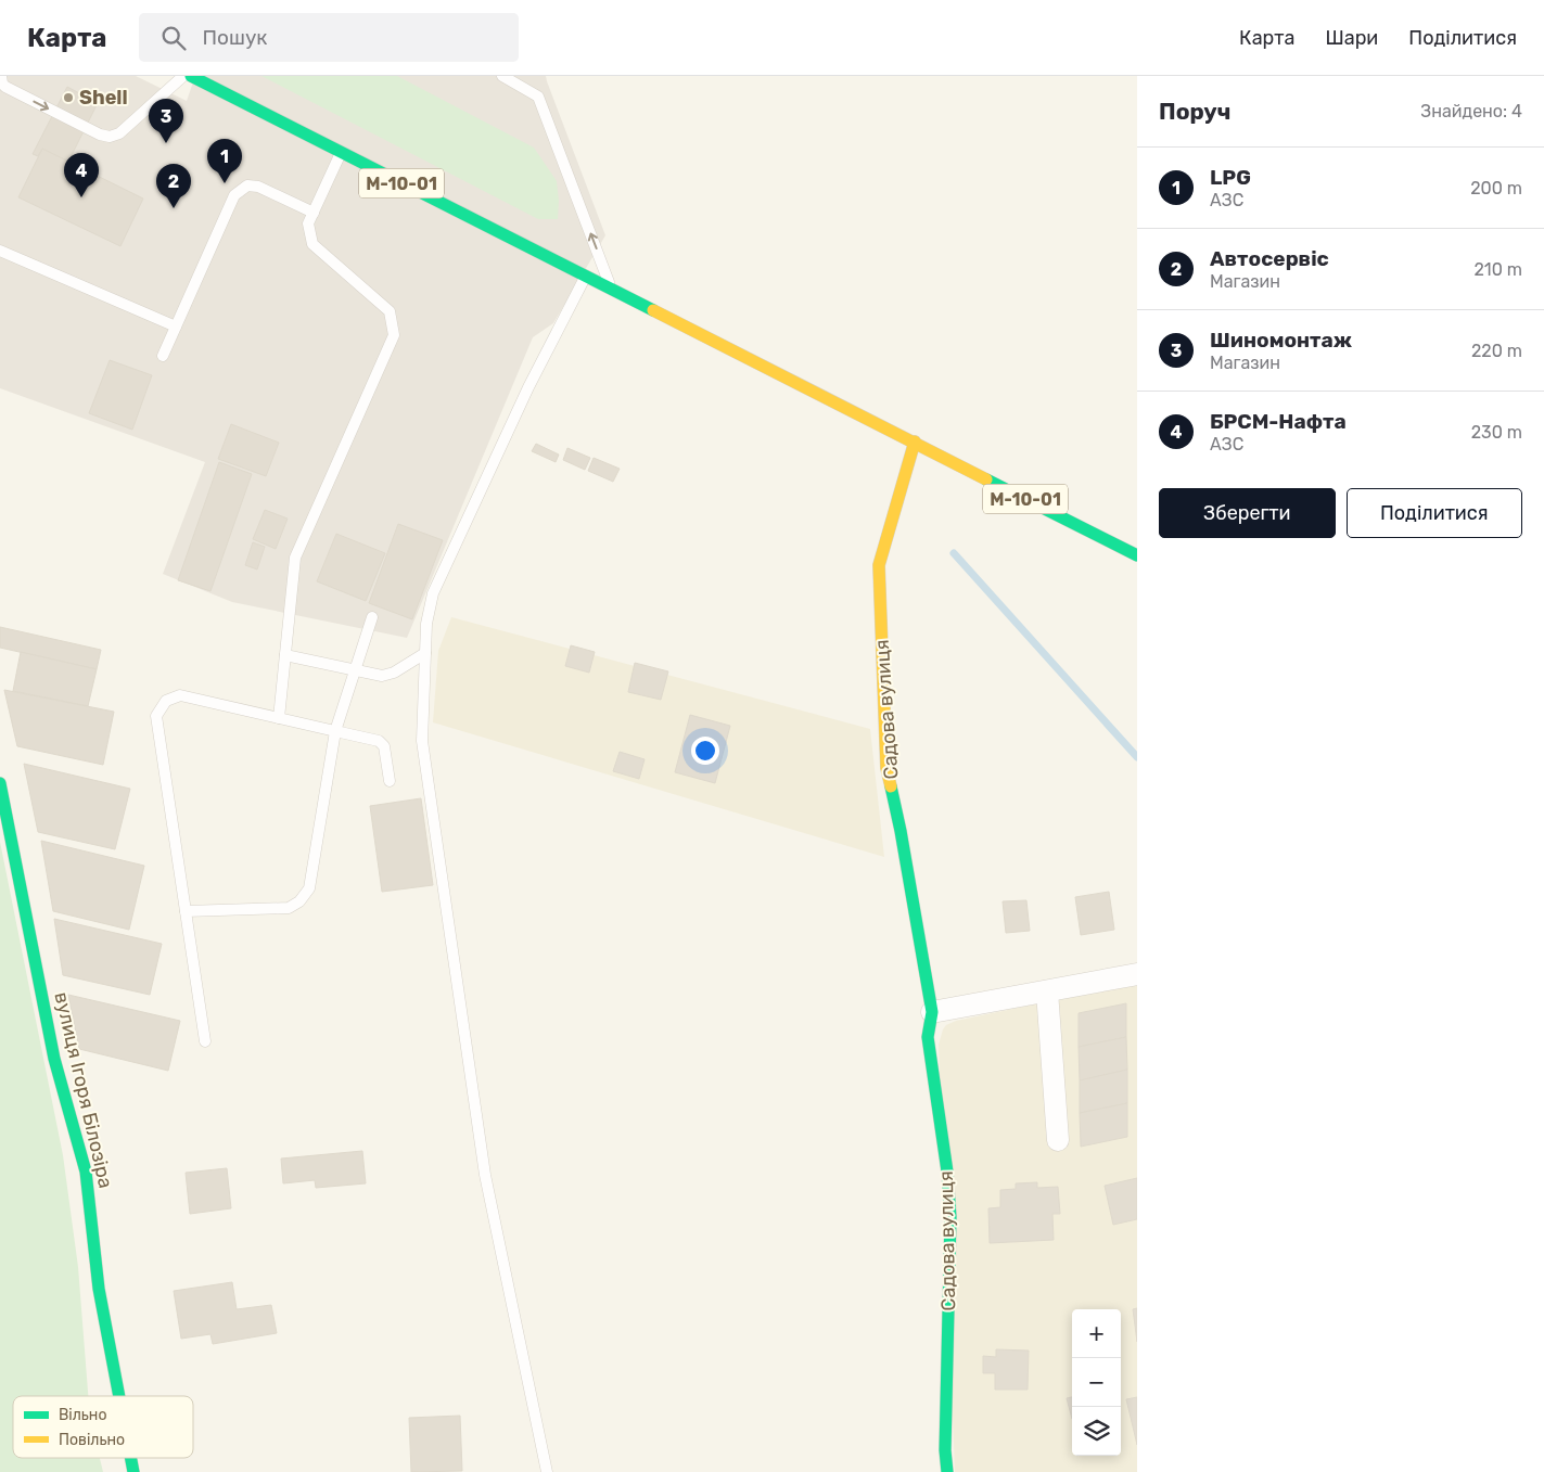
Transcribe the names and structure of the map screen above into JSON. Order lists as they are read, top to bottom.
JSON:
{
  "streets": {
    "main road": ["М-10-01", "Садова вулиця", "вулиця Ігоря Білозіра"]
  },
  "crossings": [
    ["М-10-01", "Садова вулиця"]
  ],
  "places": ["Shell"],
  "legend": ["Вільно", "Повільно"],
  "page": {
    "header": "Карта",
    "search": "Пошук",
    "nav": ["Карта", "Шари", "Поділитися"],
    "heading": ["Поруч", "Знайдено: 4"],
    "pins": [
      "3",
      "1",
      "4",
      "2"
    ],
    "list": [
      {
        "mark": "1",
        "name": "LPG",
        "note": "АЗС",
        "value": "200 m"
      },
      {
        "mark": "2",
        "name": "Автосервіс",
        "note": "Магазин",
        "value": "210 m"
      },
      {
        "mark": "3",
        "name": "Шиномонтаж",
        "note": "Магазин",
        "value": "220 m"
      },
      {
        "mark": "4",
        "name": "БРСМ-Нафта",
        "note": "АЗС",
        "value": "230 m"
      }
    ],
    "buttons": ["Зберегти", "Поділитися"],
    "map_buttons": ["+", "−"]
  }
}
